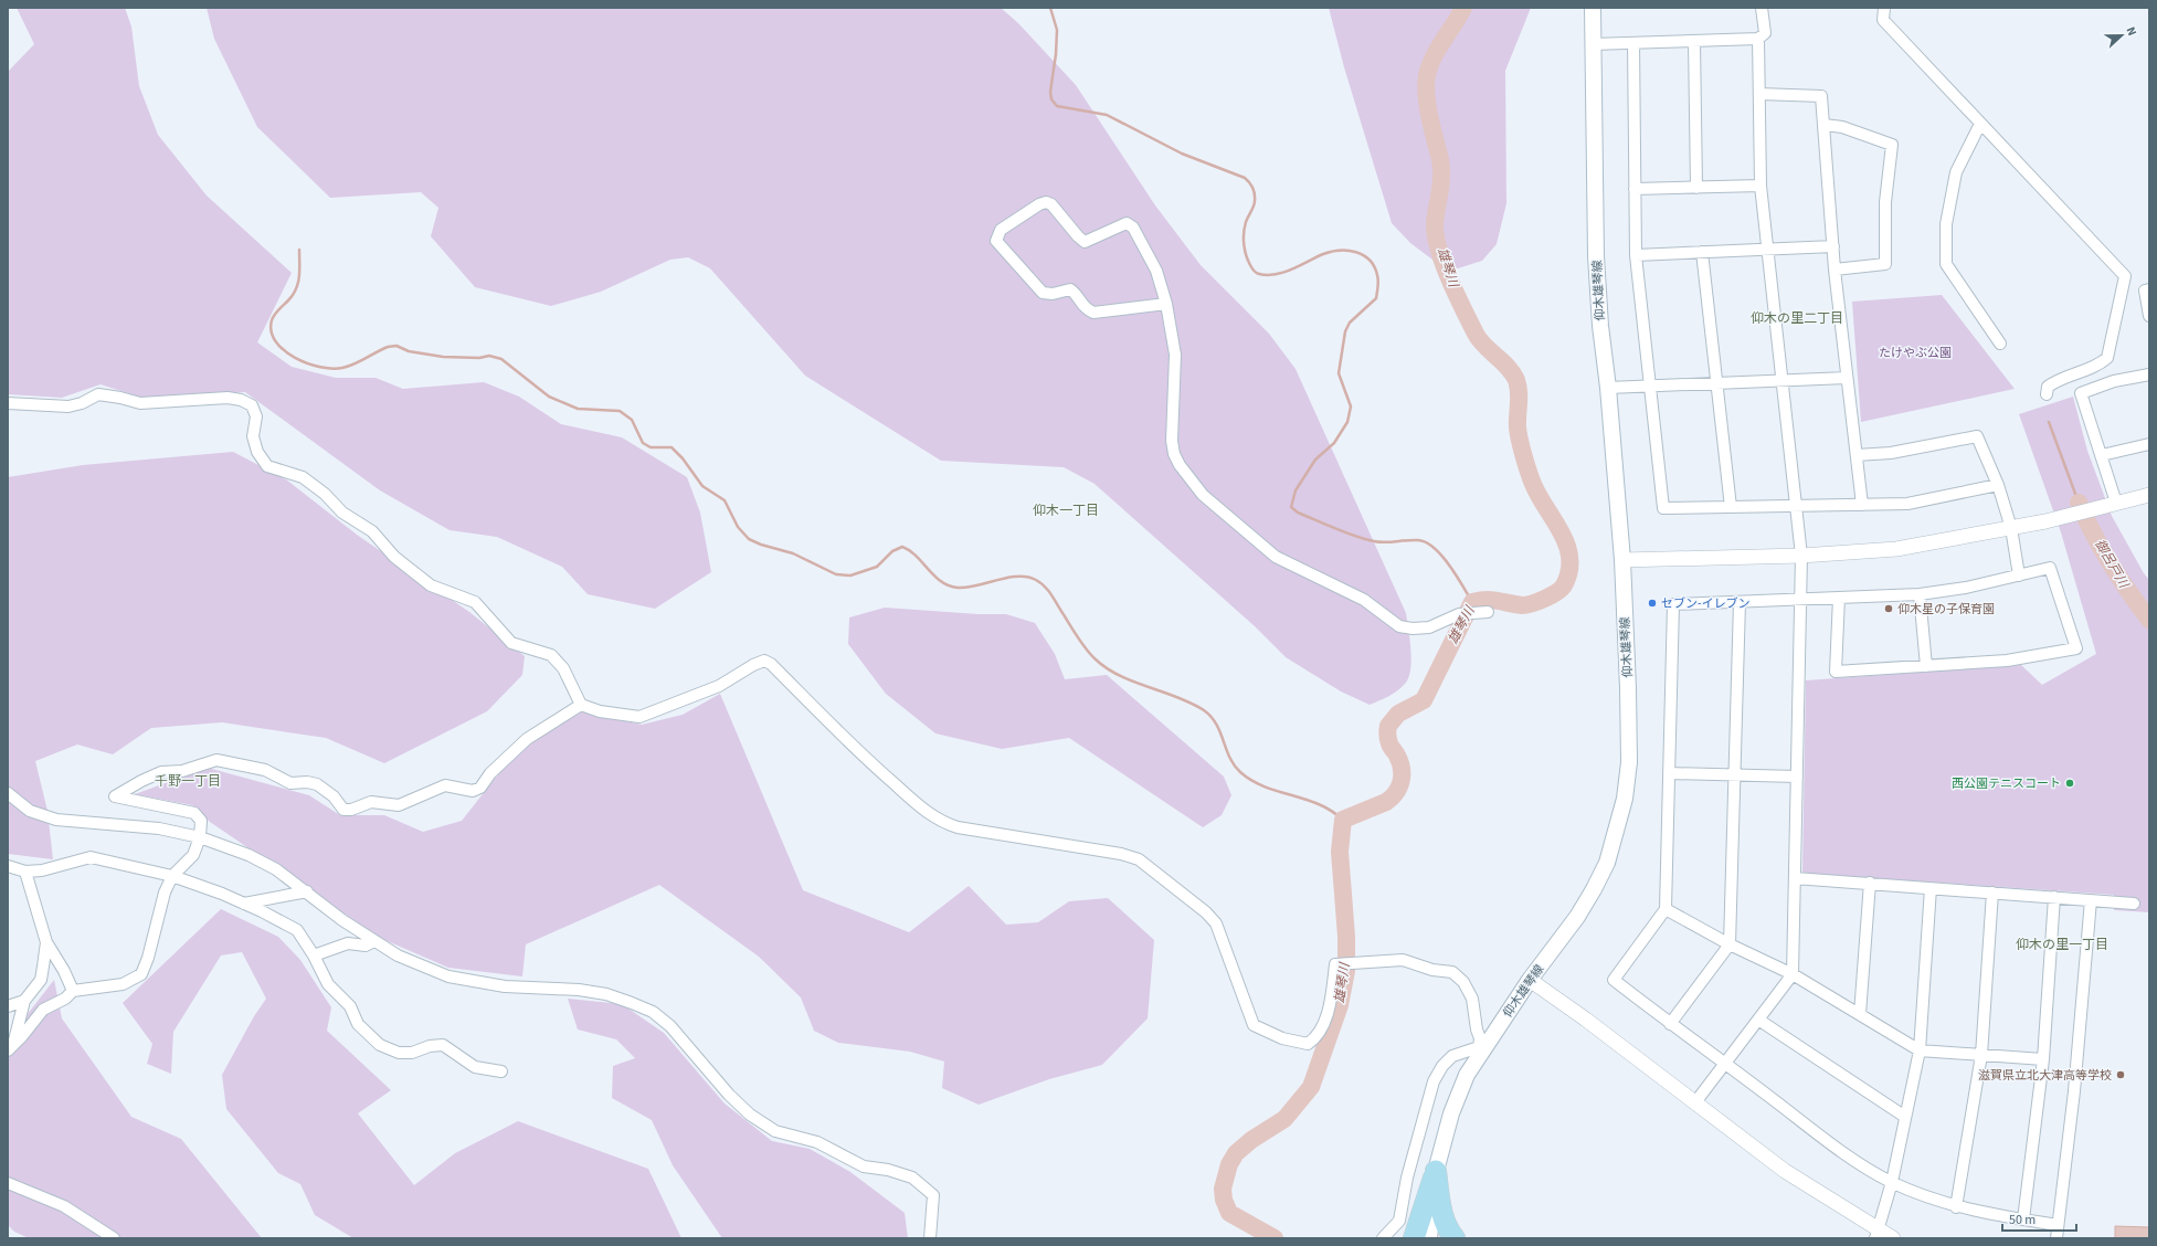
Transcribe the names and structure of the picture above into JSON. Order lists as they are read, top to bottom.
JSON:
{
  "streets": {
    "main road": ["仰木雄琴線"]
  },
  "districts": [
    "仰木の里二丁目",
    "仰木一丁目",
    "千野一丁目",
    "仰木の里一丁目"
  ],
  "water": ["雄琴川", "御呂戸川"],
  "parks": ["たけやぶ公園"],
  "places": [
    "セブン-イレブン",
    "仰木星の子保育園",
    "西公園テニスコート",
    "滋賀県立北大津高等学校"
  ],
  "scale_bar": "50 m",
  "north": "right"
}
